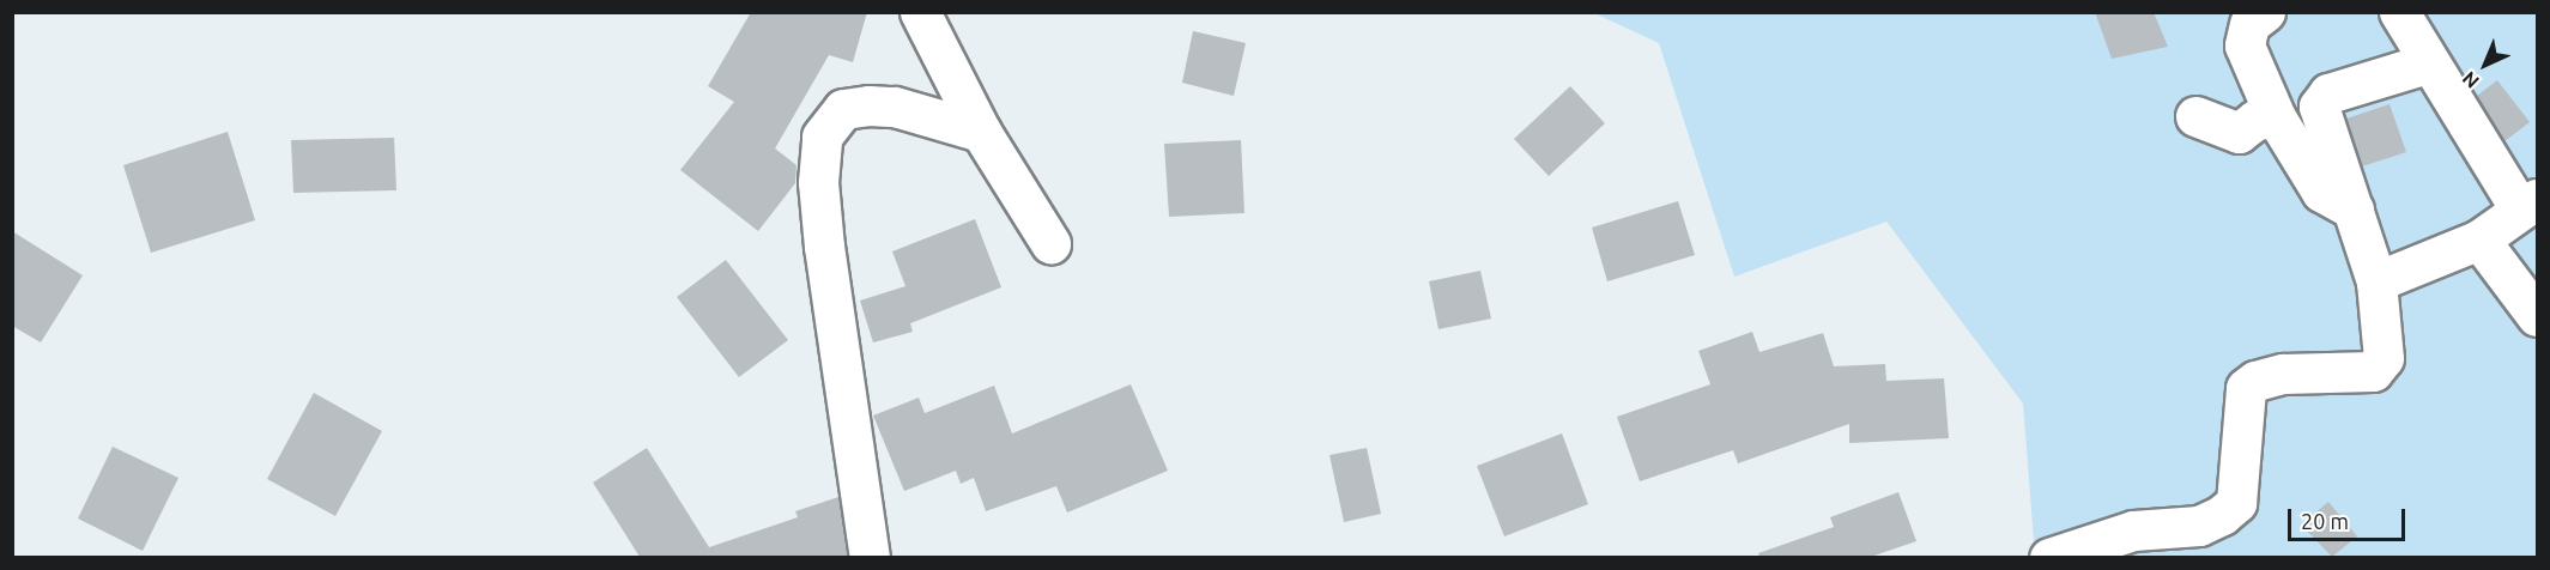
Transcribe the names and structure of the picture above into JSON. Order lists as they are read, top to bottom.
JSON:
{
  "scale_bar": "20 m",
  "north": "bottom left"
}
